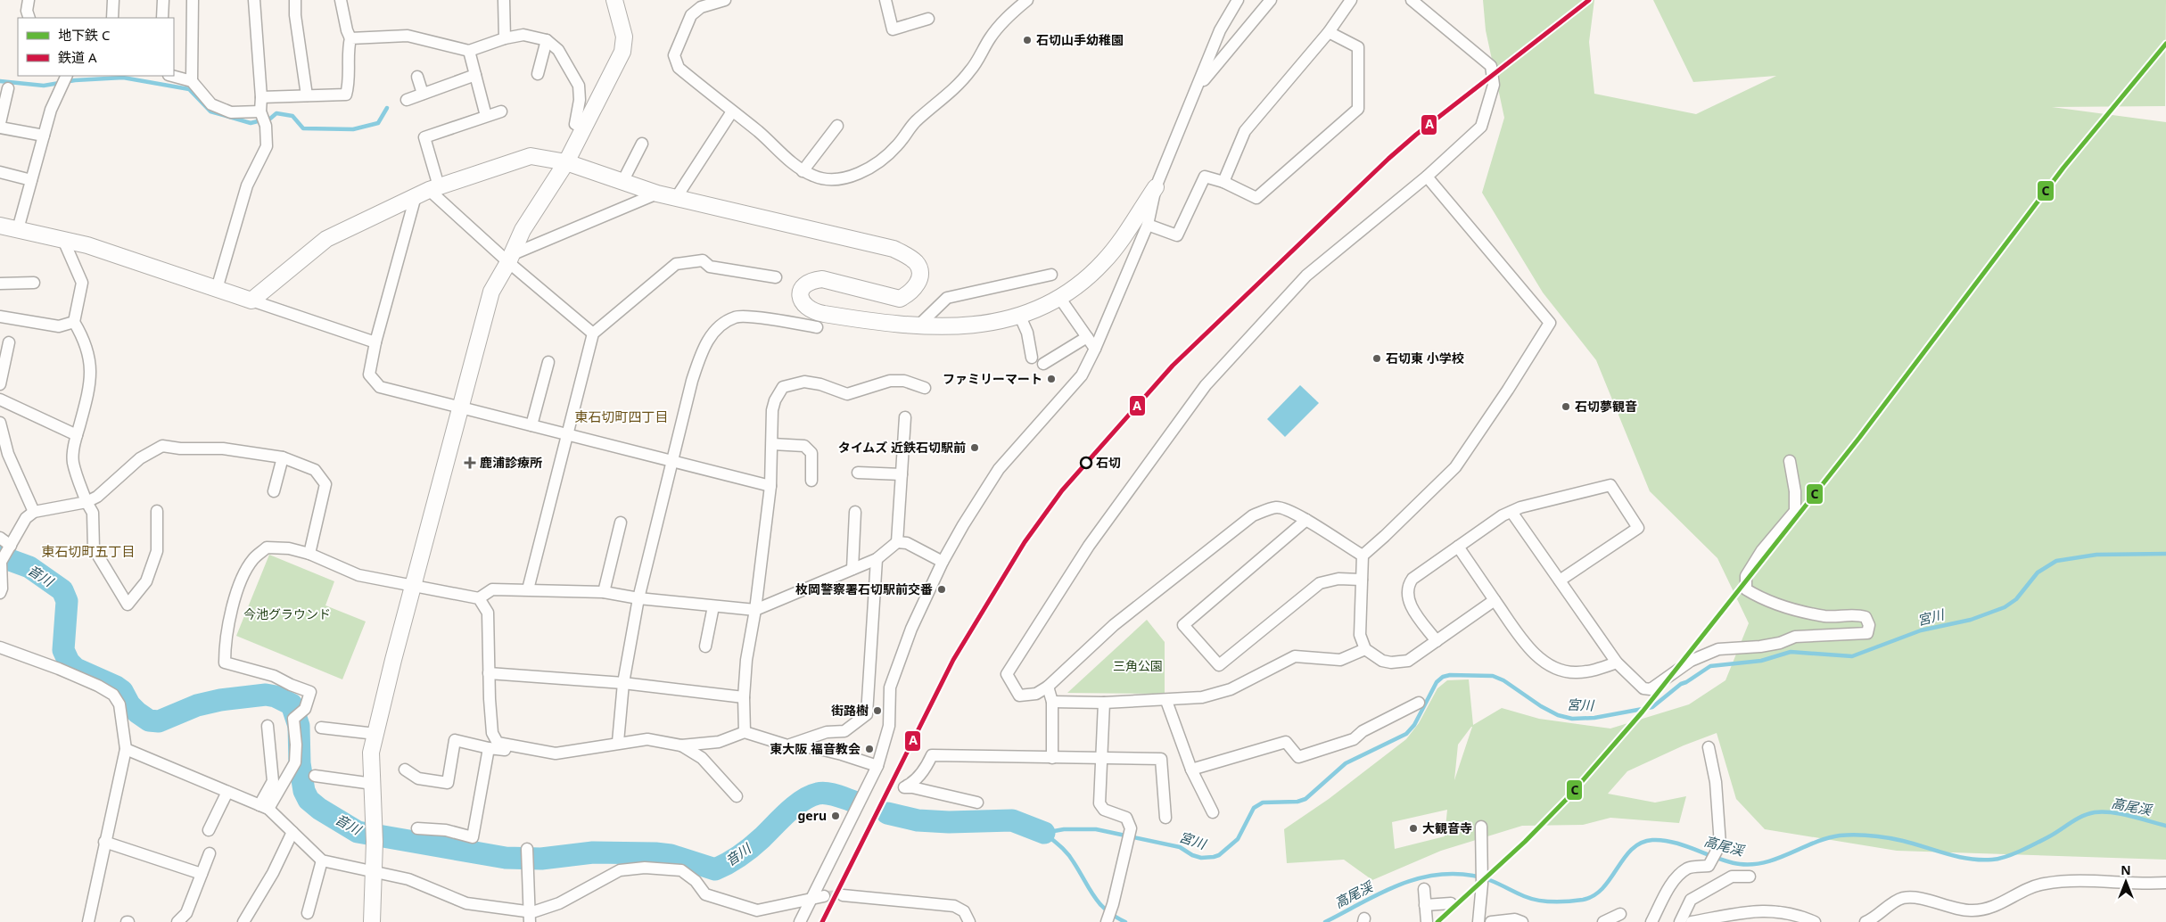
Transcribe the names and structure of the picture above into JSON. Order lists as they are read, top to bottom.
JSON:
{
  "districts": ["東石切町四丁目", "東石切町五丁目"],
  "water": ["音川", "宮川", "高尾渓"],
  "parks": ["今池グラウンド", "三角公園"],
  "places": {
    "other": [
      "石切山手幼稚園",
      "石切東 小学校",
      "ファミリーマート",
      "石切夢観音",
      "タイムズ 近鉄石切駅前",
      "石切",
      "枚岡警察署石切駅前交番",
      "街路樹",
      "東大阪 福音教会",
      "geru",
      "大観音寺"
    ],
    "health": ["鹿浦診療所"]
  },
  "lines": ["rail line A", "metro line C"],
  "legend": ["地下鉄 C", "鉄道 A"],
  "north": "top"
}
